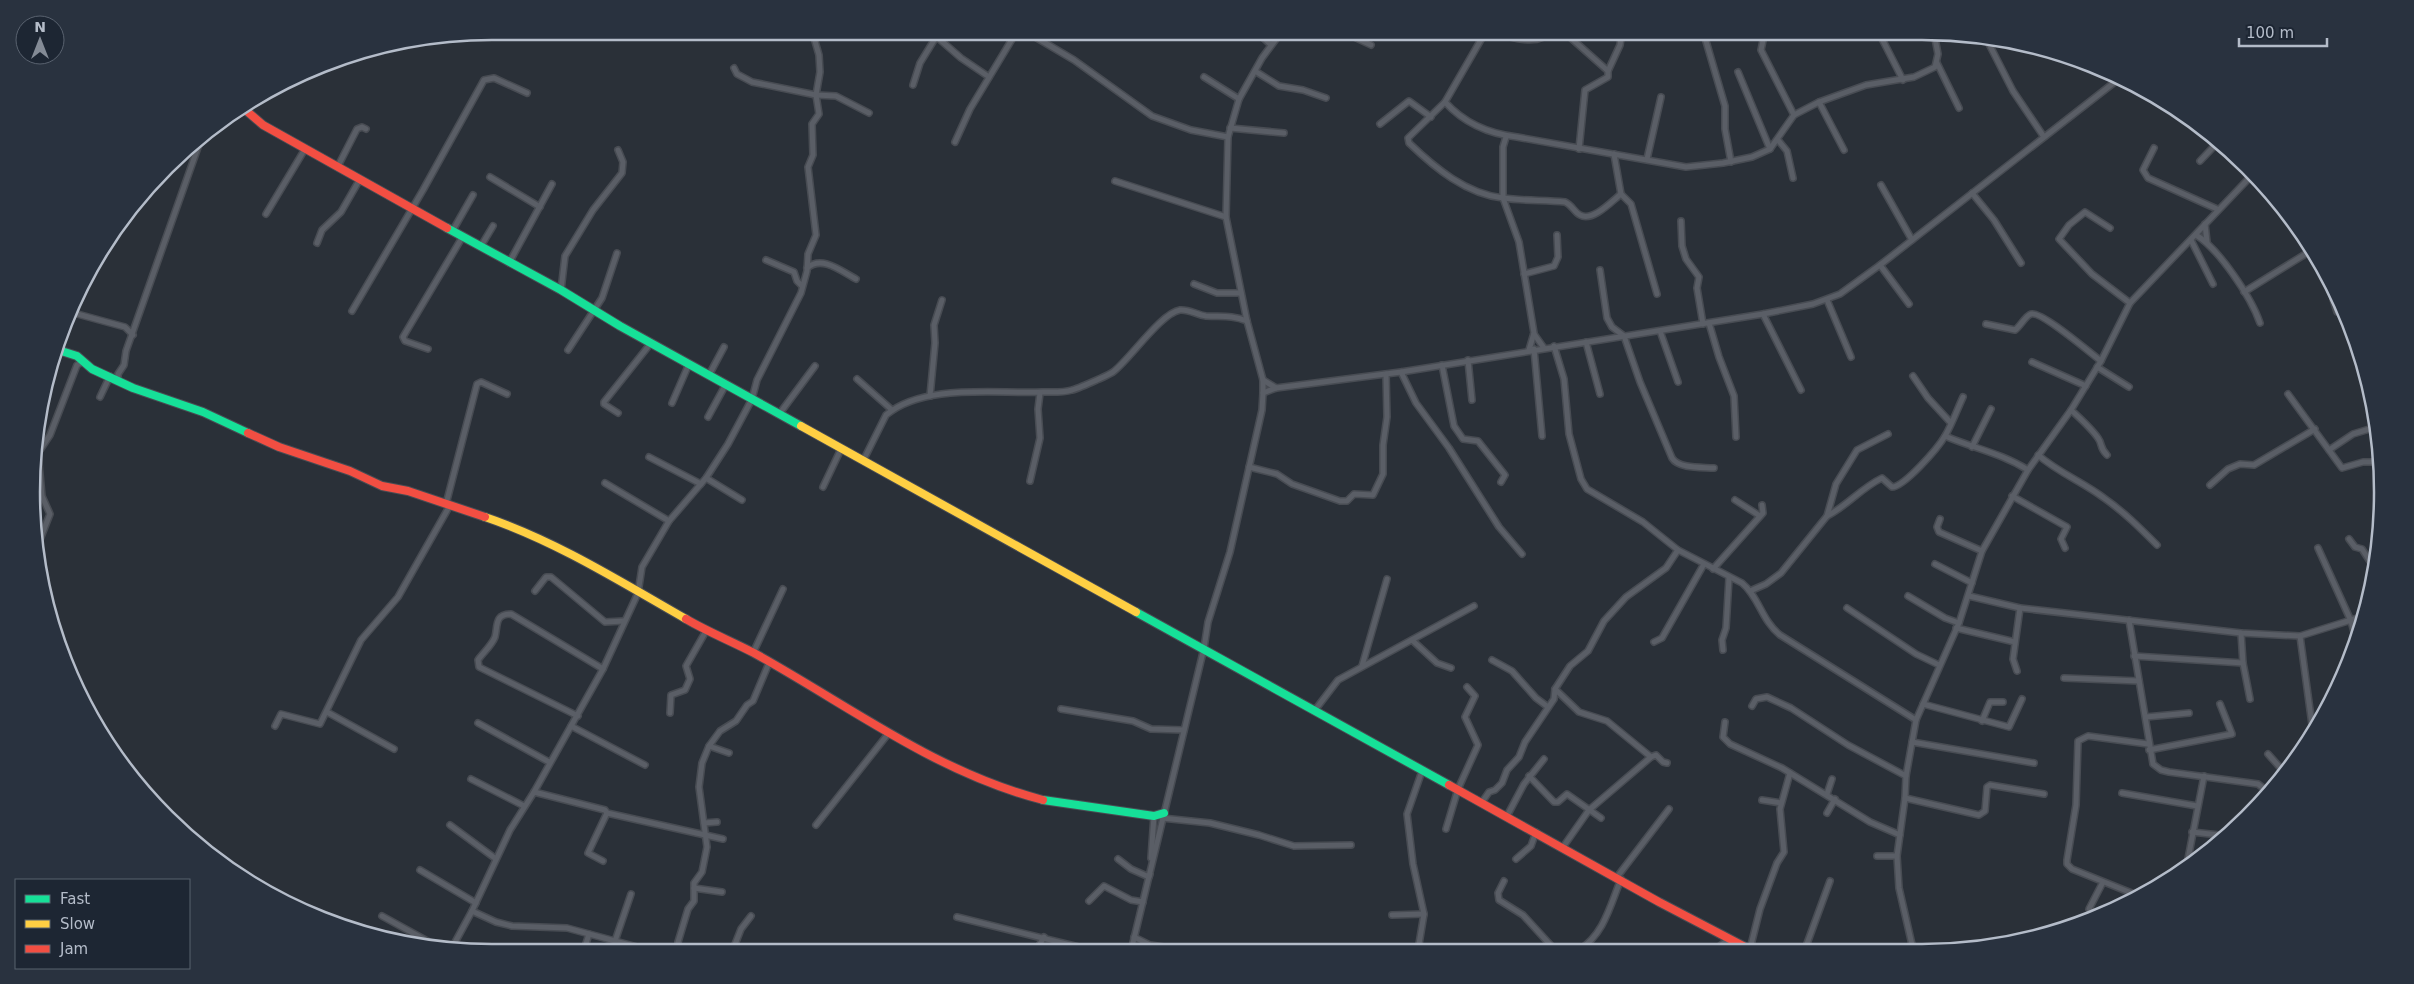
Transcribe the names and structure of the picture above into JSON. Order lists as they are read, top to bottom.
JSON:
{
  "legend": ["Fast", "Slow", "Jam"],
  "scale_bar": "100 m",
  "north": "top"
}
